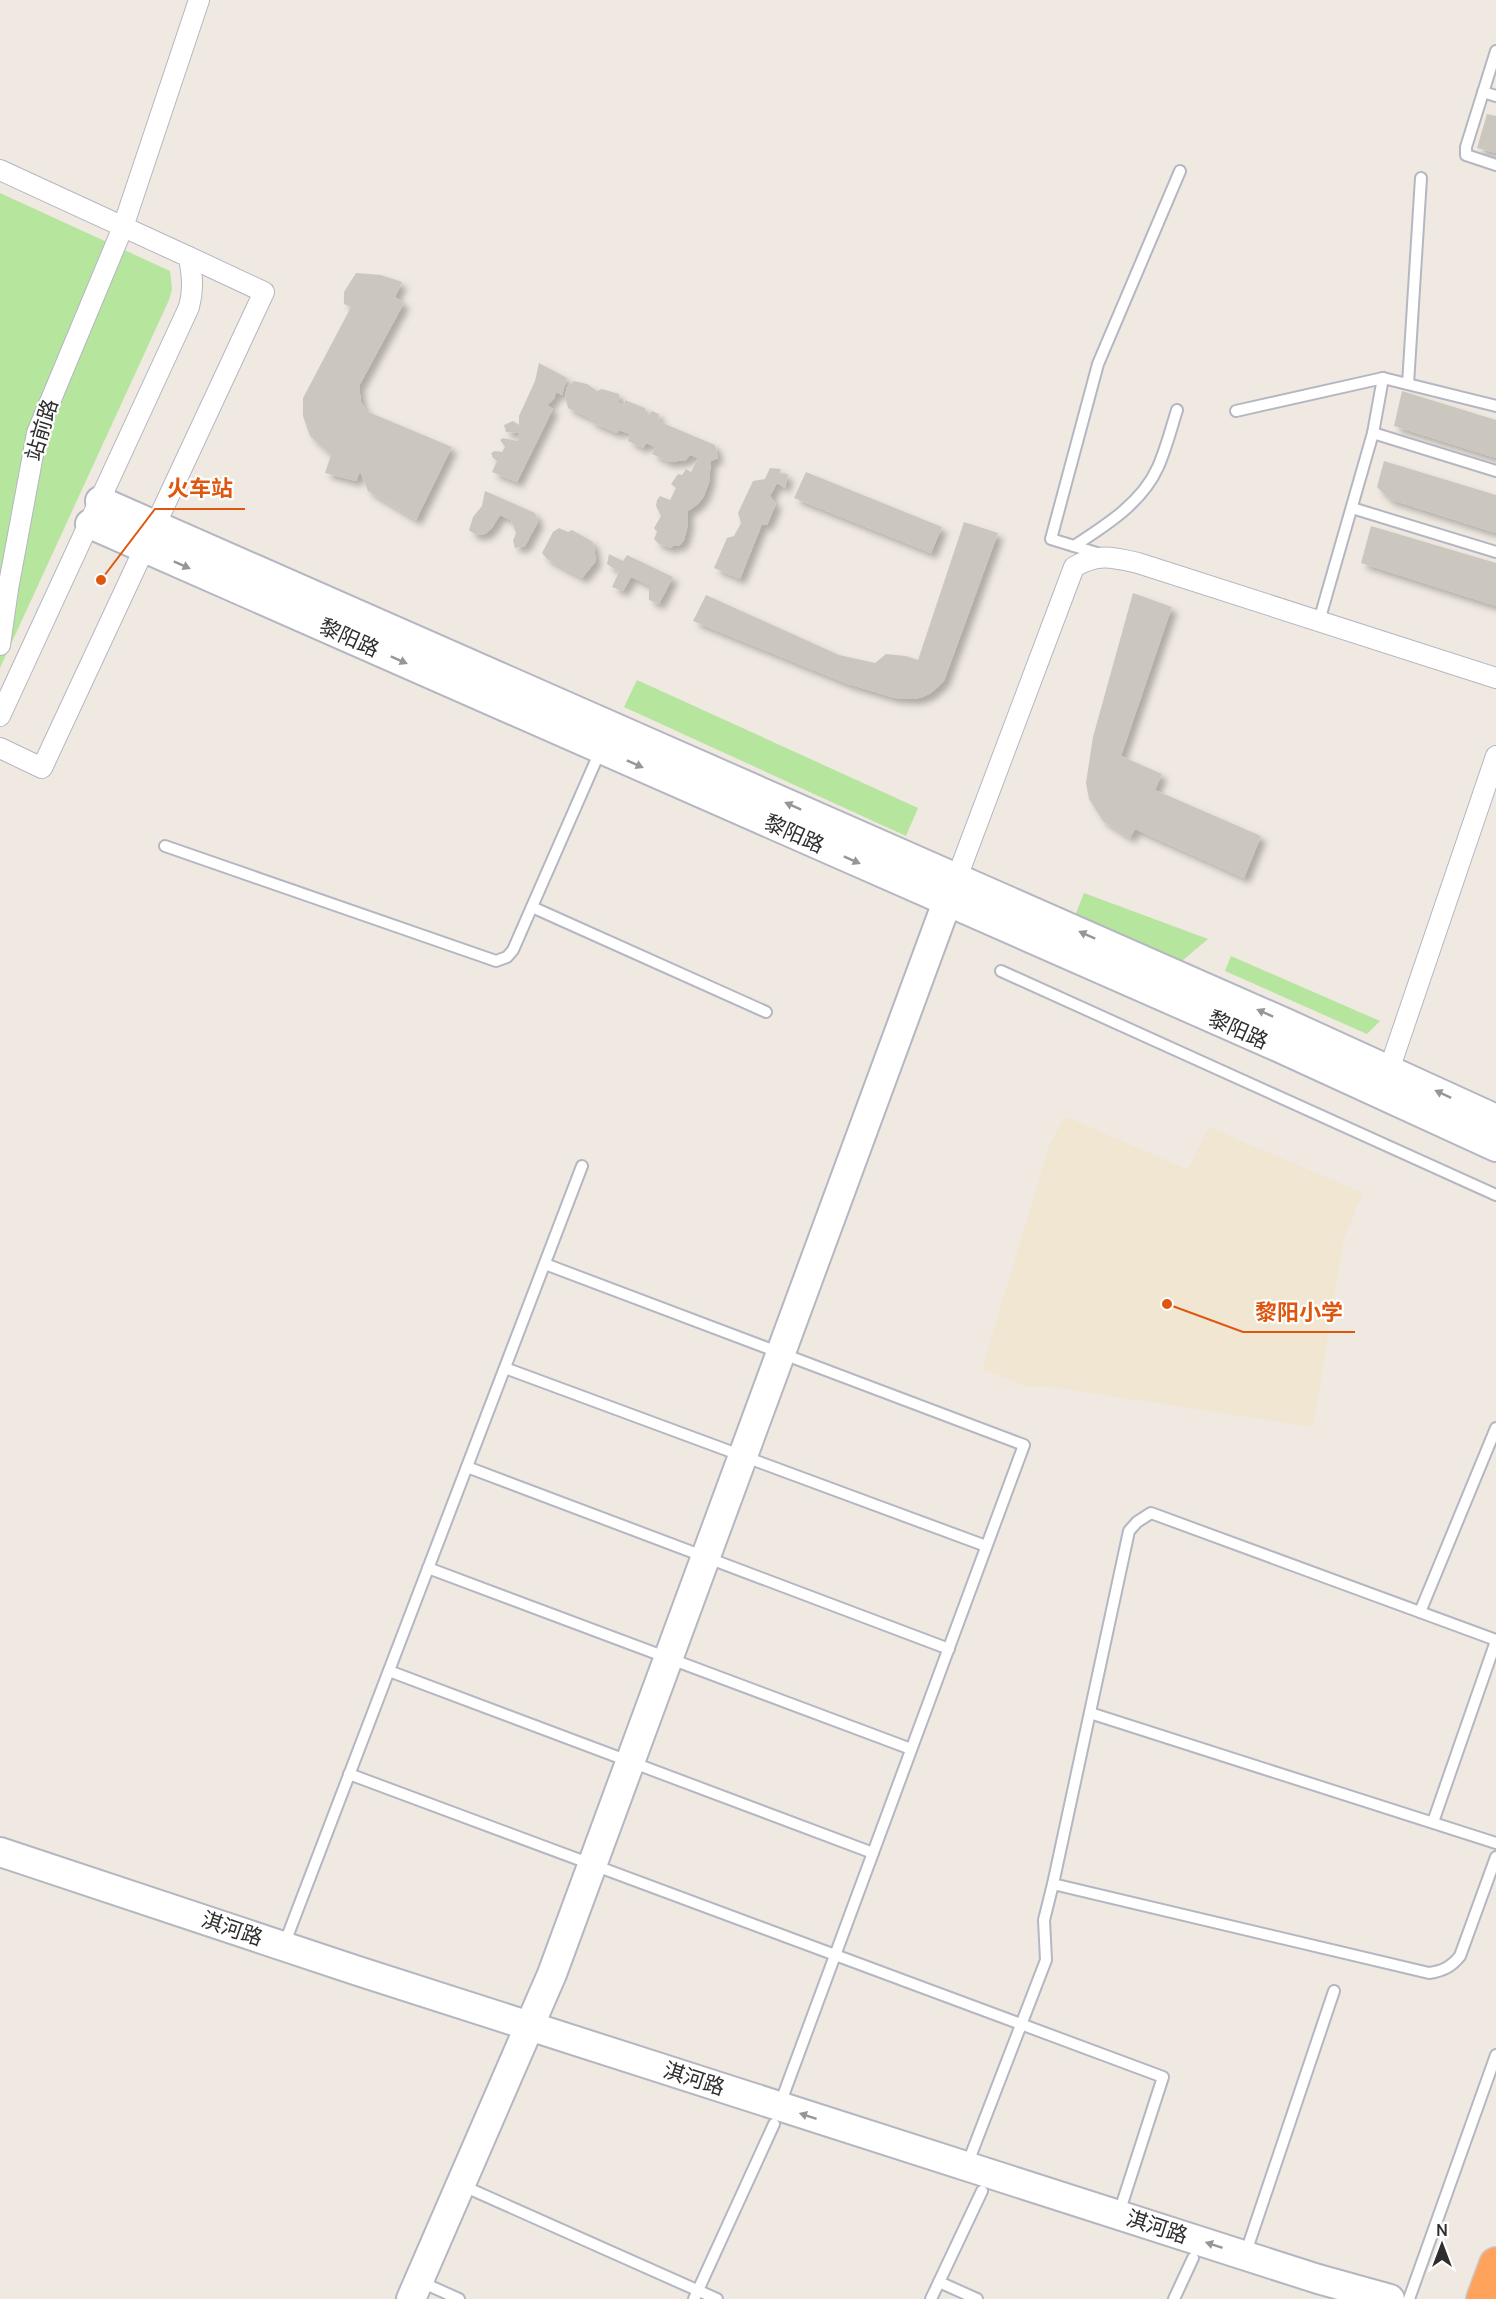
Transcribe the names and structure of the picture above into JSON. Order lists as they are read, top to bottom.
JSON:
{
  "streets": {
    "street": ["站前路", "黎阳路", "淇河路"]
  },
  "places": ["火车站", "黎阳小学"],
  "north": "top"
}
